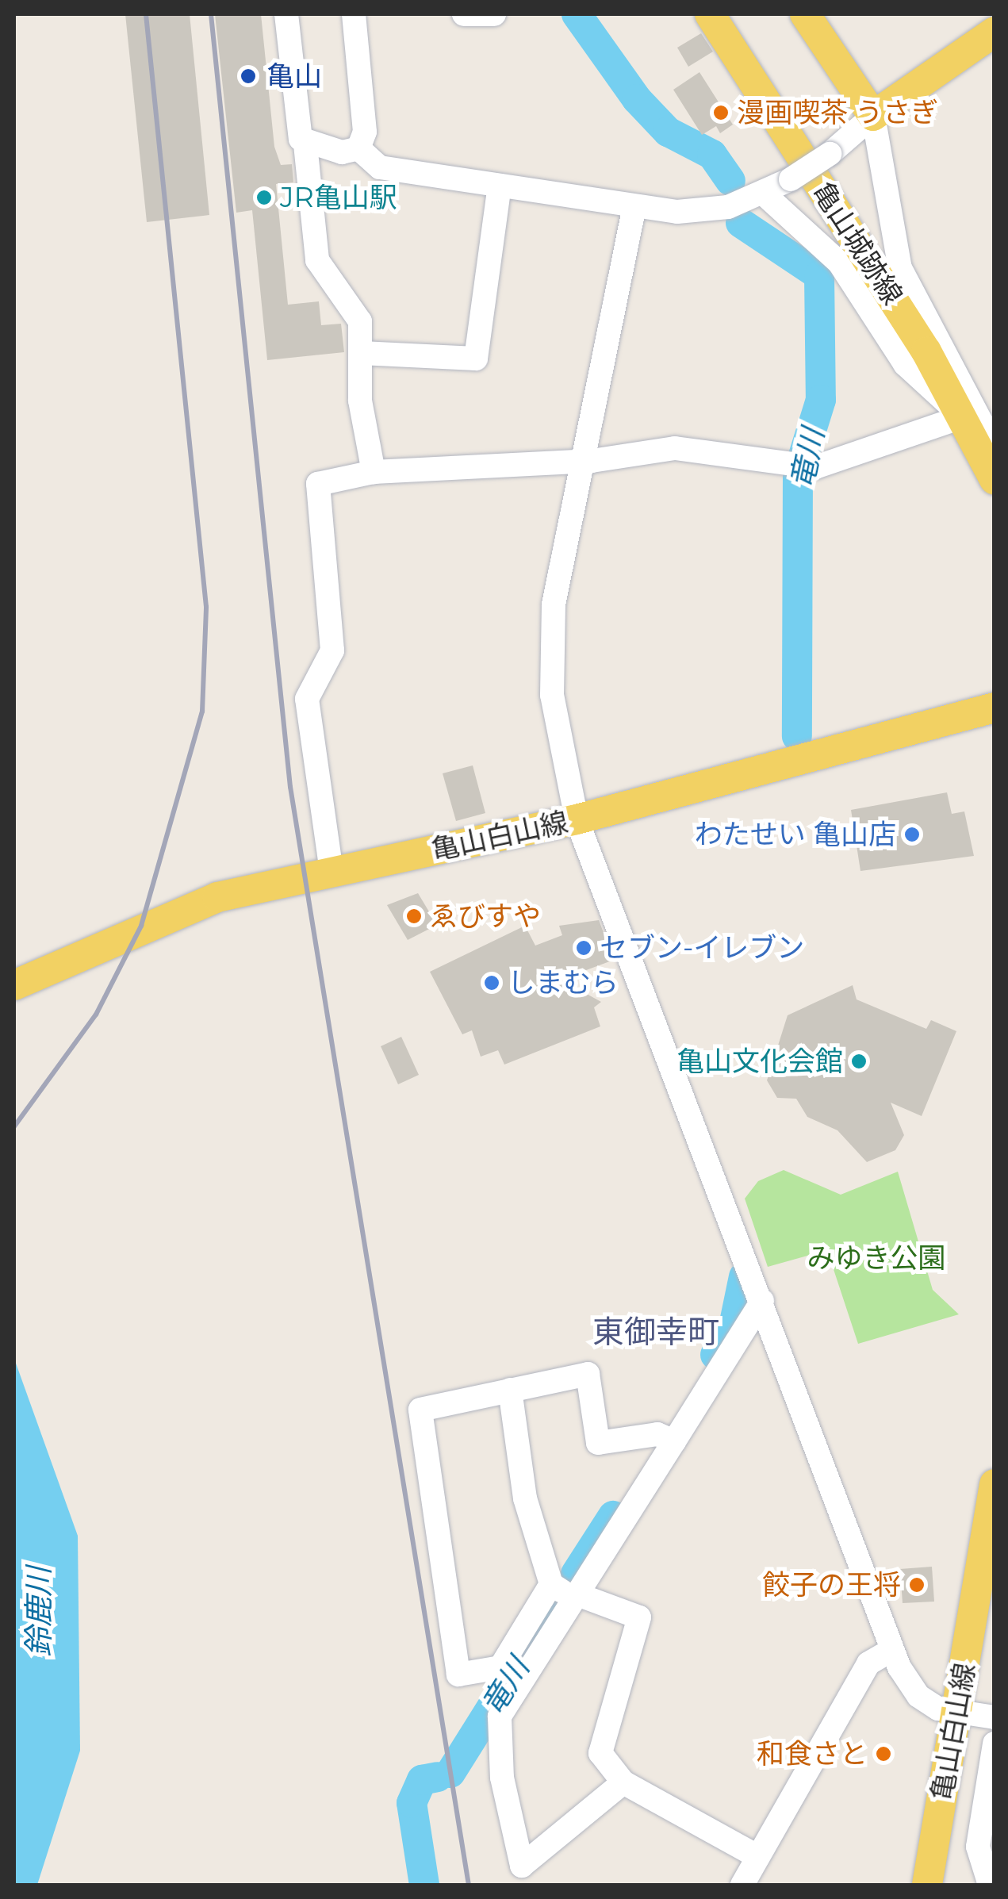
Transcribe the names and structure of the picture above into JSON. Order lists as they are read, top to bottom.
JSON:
{
  "streets": {
    "main road": ["亀山城跡線", "亀山白山線"]
  },
  "districts": ["東御幸町"],
  "water": ["竜川", "鈴鹿川"],
  "parks": ["みゆき公園"],
  "places": [
    "亀山",
    "漫画喫茶 うさぎ",
    "JR亀山駅",
    "わたせい 亀山店",
    "ゑびすや",
    "セブン-イレブン",
    "しまむら",
    "亀山文化会館",
    "餃子の王将",
    "和食さと"
  ]
}
